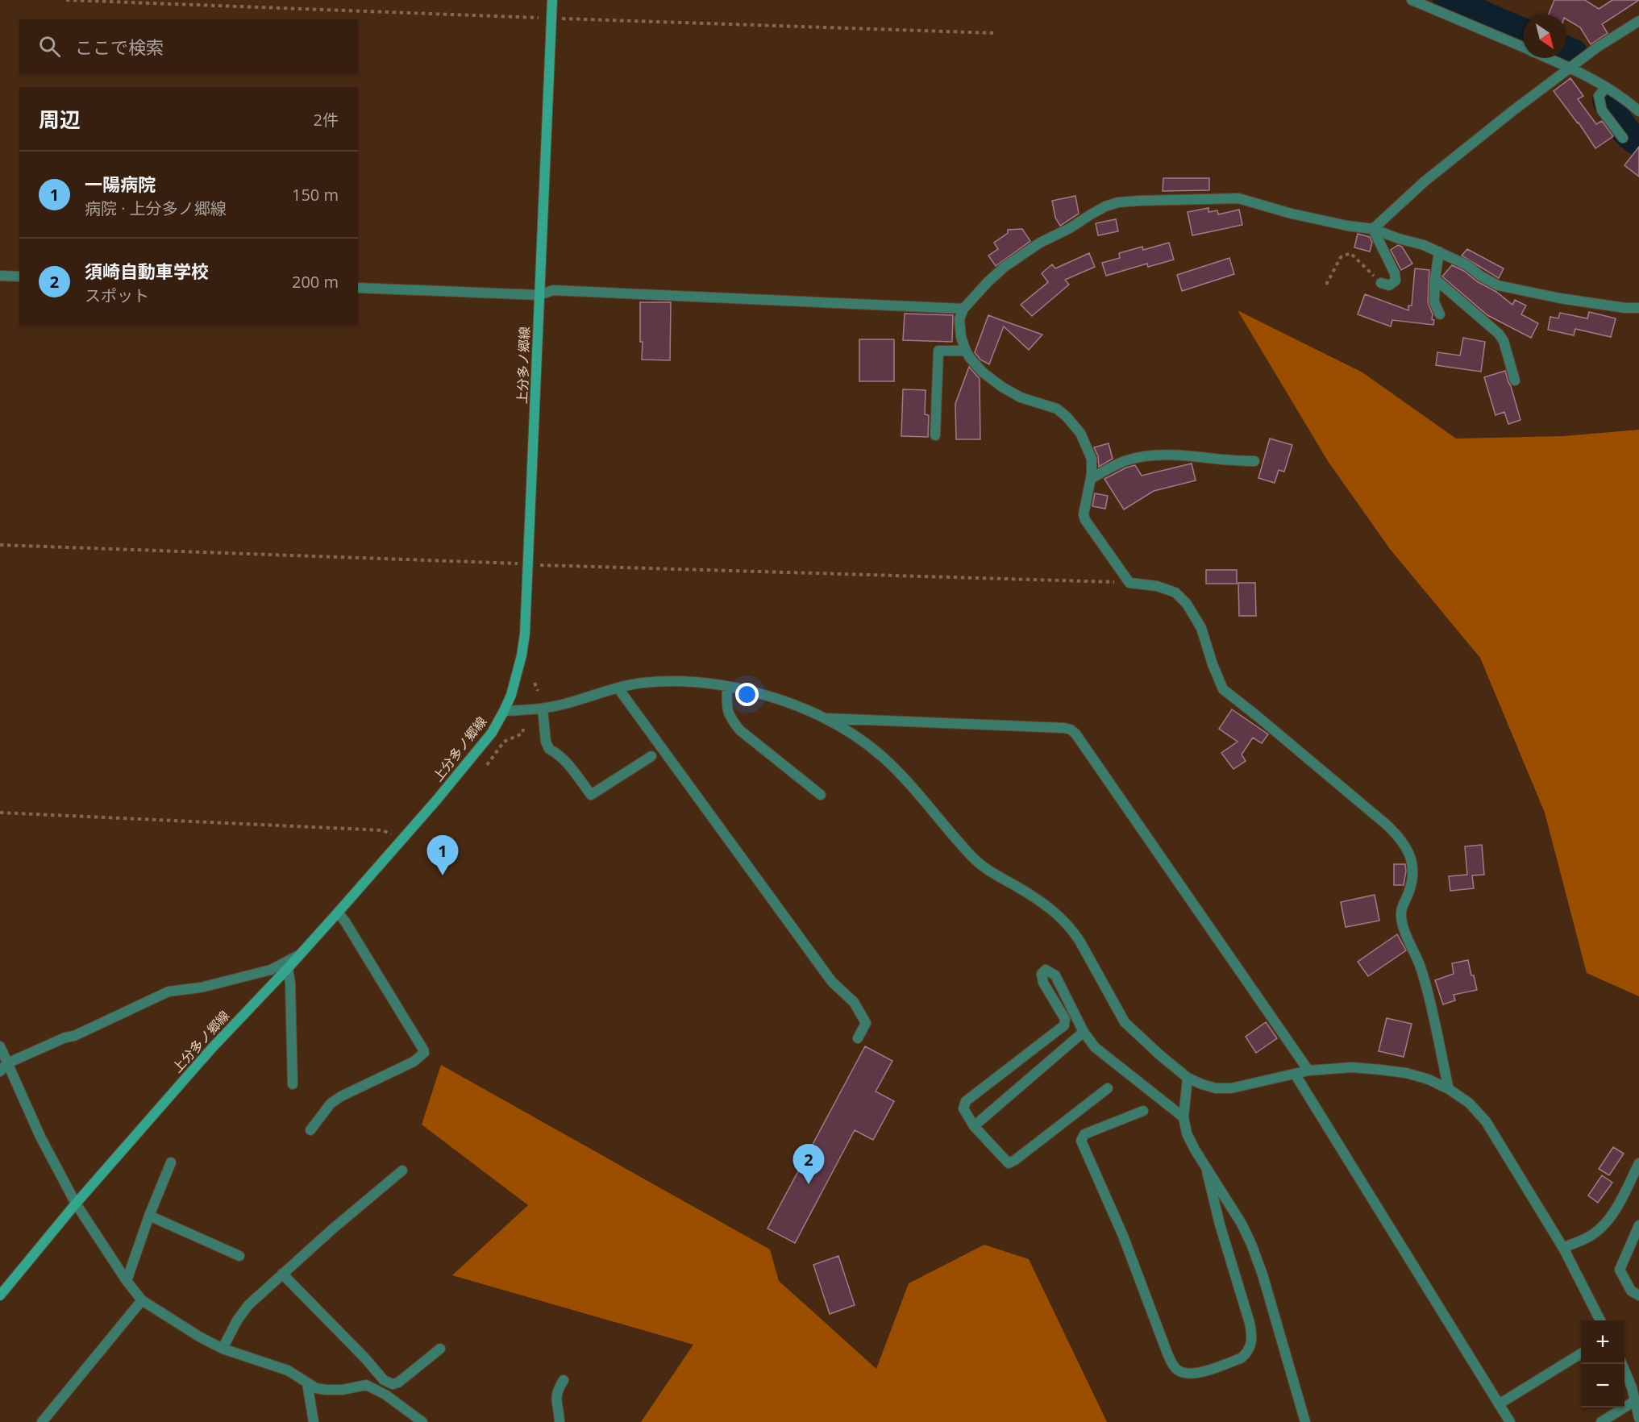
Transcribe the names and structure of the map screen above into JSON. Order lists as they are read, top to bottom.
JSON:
{
  "streets": {
    "main road": ["上分多ノ郷線"]
  },
  "north": "bottom right",
  "page": {
    "search": "ここで検索",
    "heading": ["周辺", "2件"],
    "list": [
      {
        "mark": "1",
        "name": "一陽病院",
        "note": "病院 · 上分多ノ郷線",
        "value": "150 m"
      },
      {
        "mark": "2",
        "name": "須崎自動車学校",
        "note": "スポット",
        "value": "200 m"
      }
    ],
    "pins": ["1", "2"],
    "map_buttons": ["+", "−"]
  }
}
